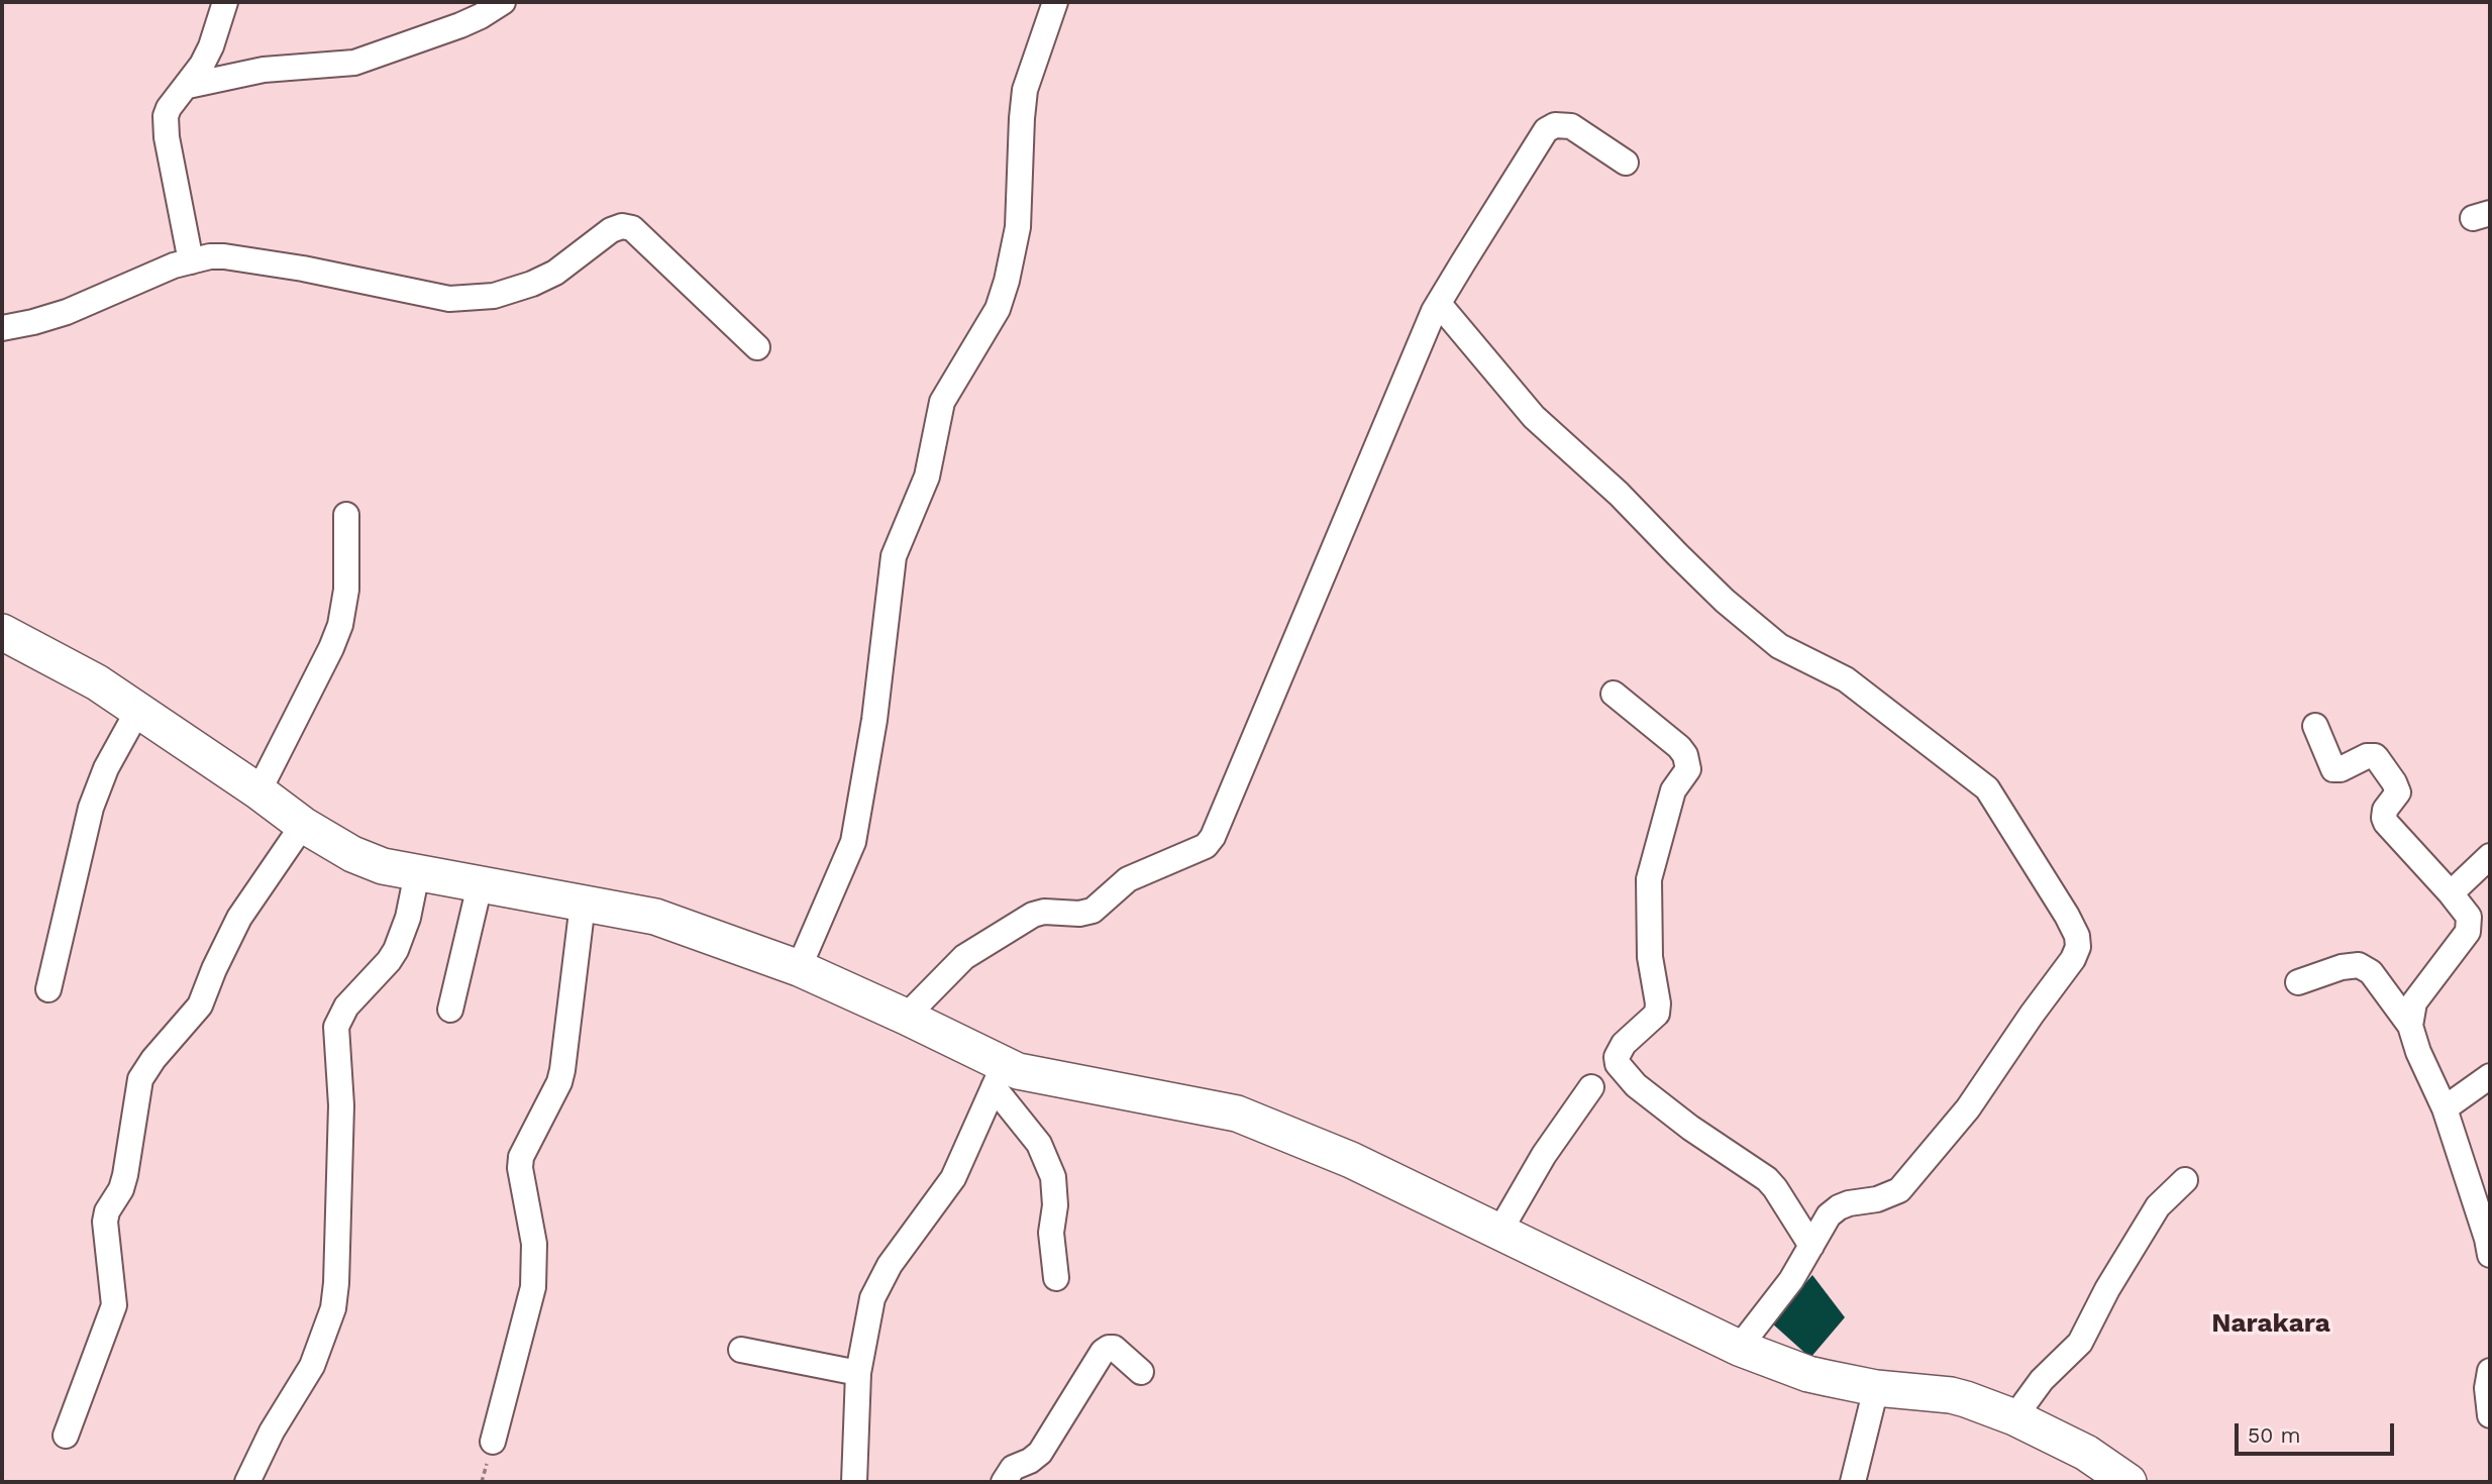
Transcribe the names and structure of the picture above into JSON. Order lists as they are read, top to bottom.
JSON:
{
  "districts": ["Narakara"],
  "scale_bar": "50 m"
}
